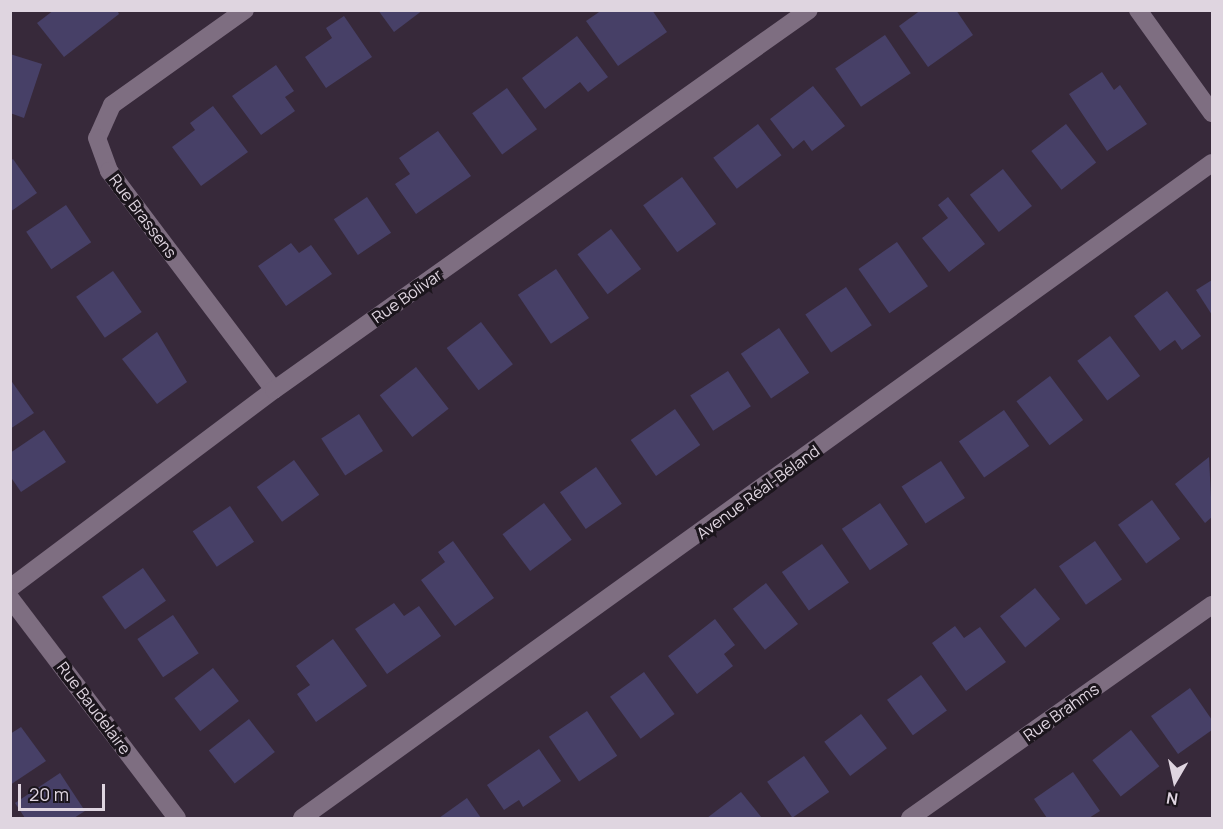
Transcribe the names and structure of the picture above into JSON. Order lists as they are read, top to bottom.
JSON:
{
  "streets": {
    "street": [
      "Rue Brassens",
      "Rue Bolivar",
      "Avenue Réal-Béland",
      "Rue Baudelaire",
      "Rue Brahms"
    ]
  },
  "crossings": [
    ["Rue Brassens", "Rue Bolivar"]
  ],
  "scale_bar": "20 m",
  "north": "bottom"
}
